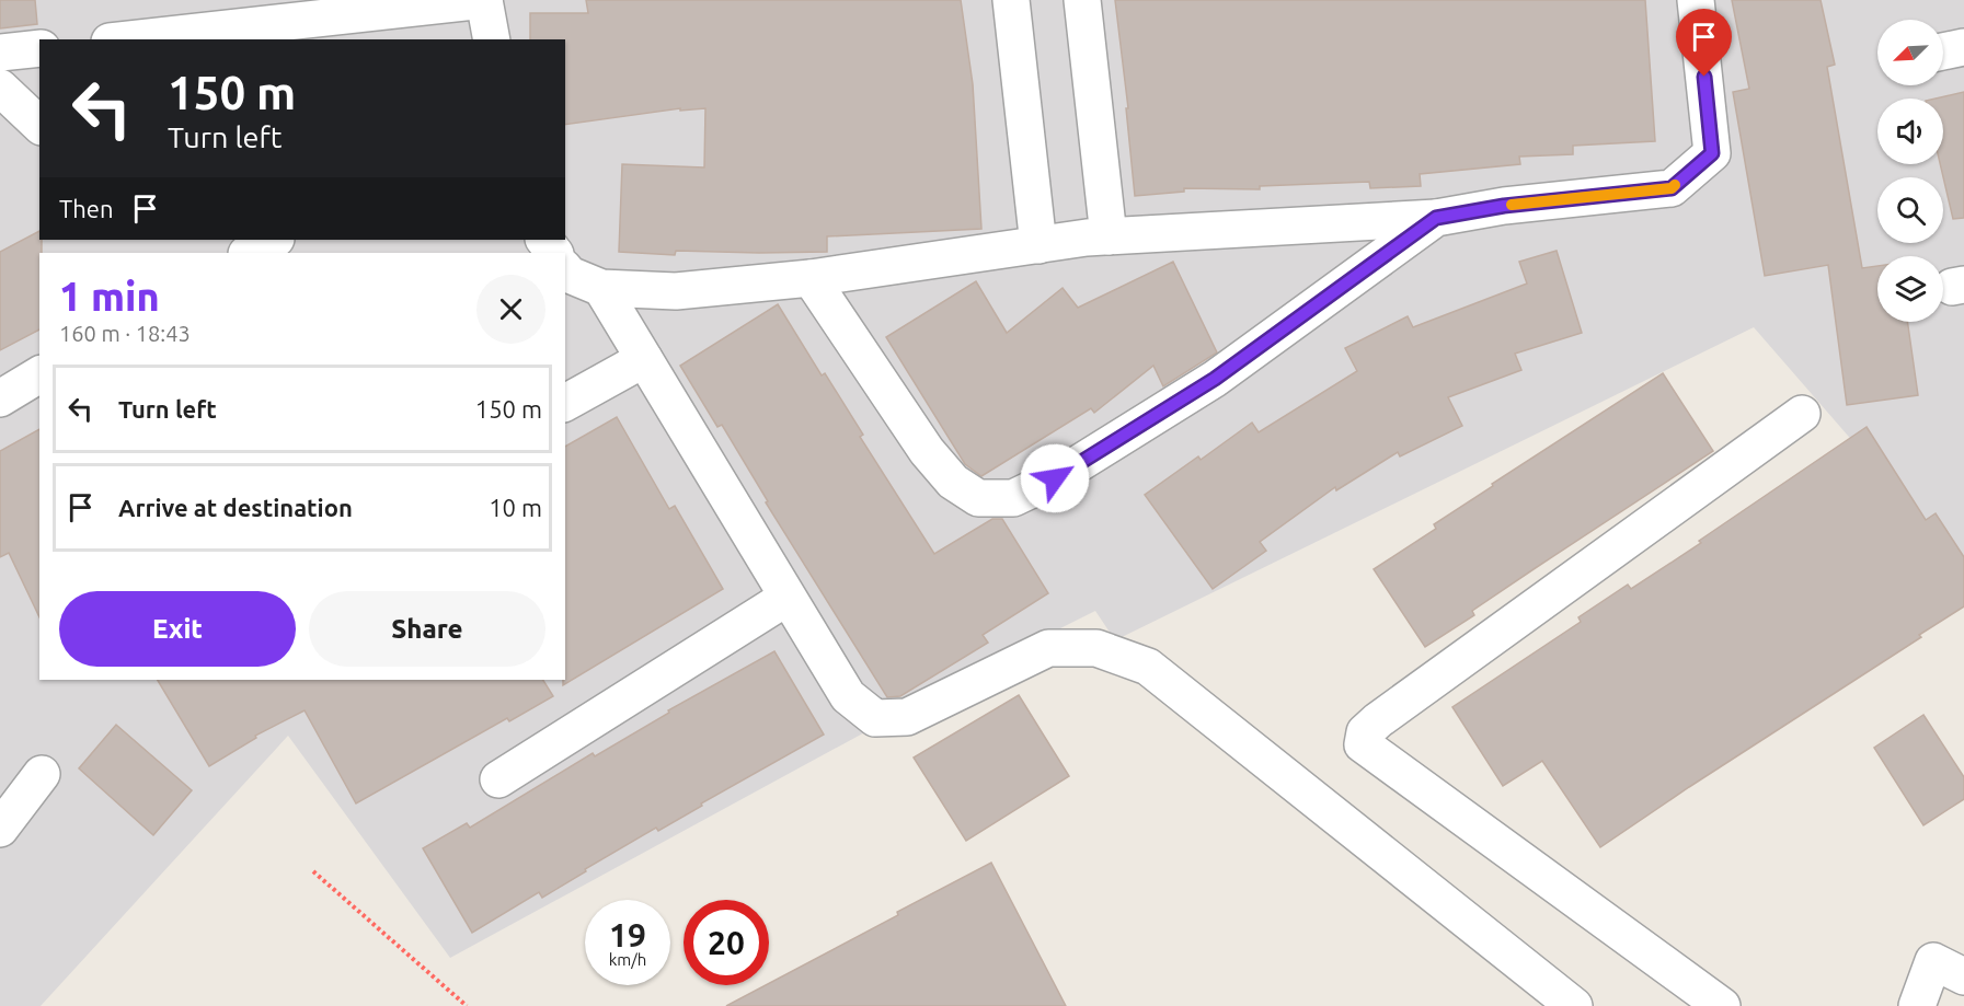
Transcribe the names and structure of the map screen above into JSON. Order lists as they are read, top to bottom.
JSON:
{
  "north": "bottom left",
  "page": {
    "turn": ["150 m", "Turn left"],
    "then": "Then",
    "heading": ["1 min", "160 m · 18:43"],
    "list": [
      {
        "name": "Turn left",
        "value": "150 m"
      },
      {
        "name": "Arrive at destination",
        "value": "10 m"
      }
    ],
    "buttons": ["Exit", "Share"],
    "speed": "19 km/h",
    "limit": "20"
  }
}
